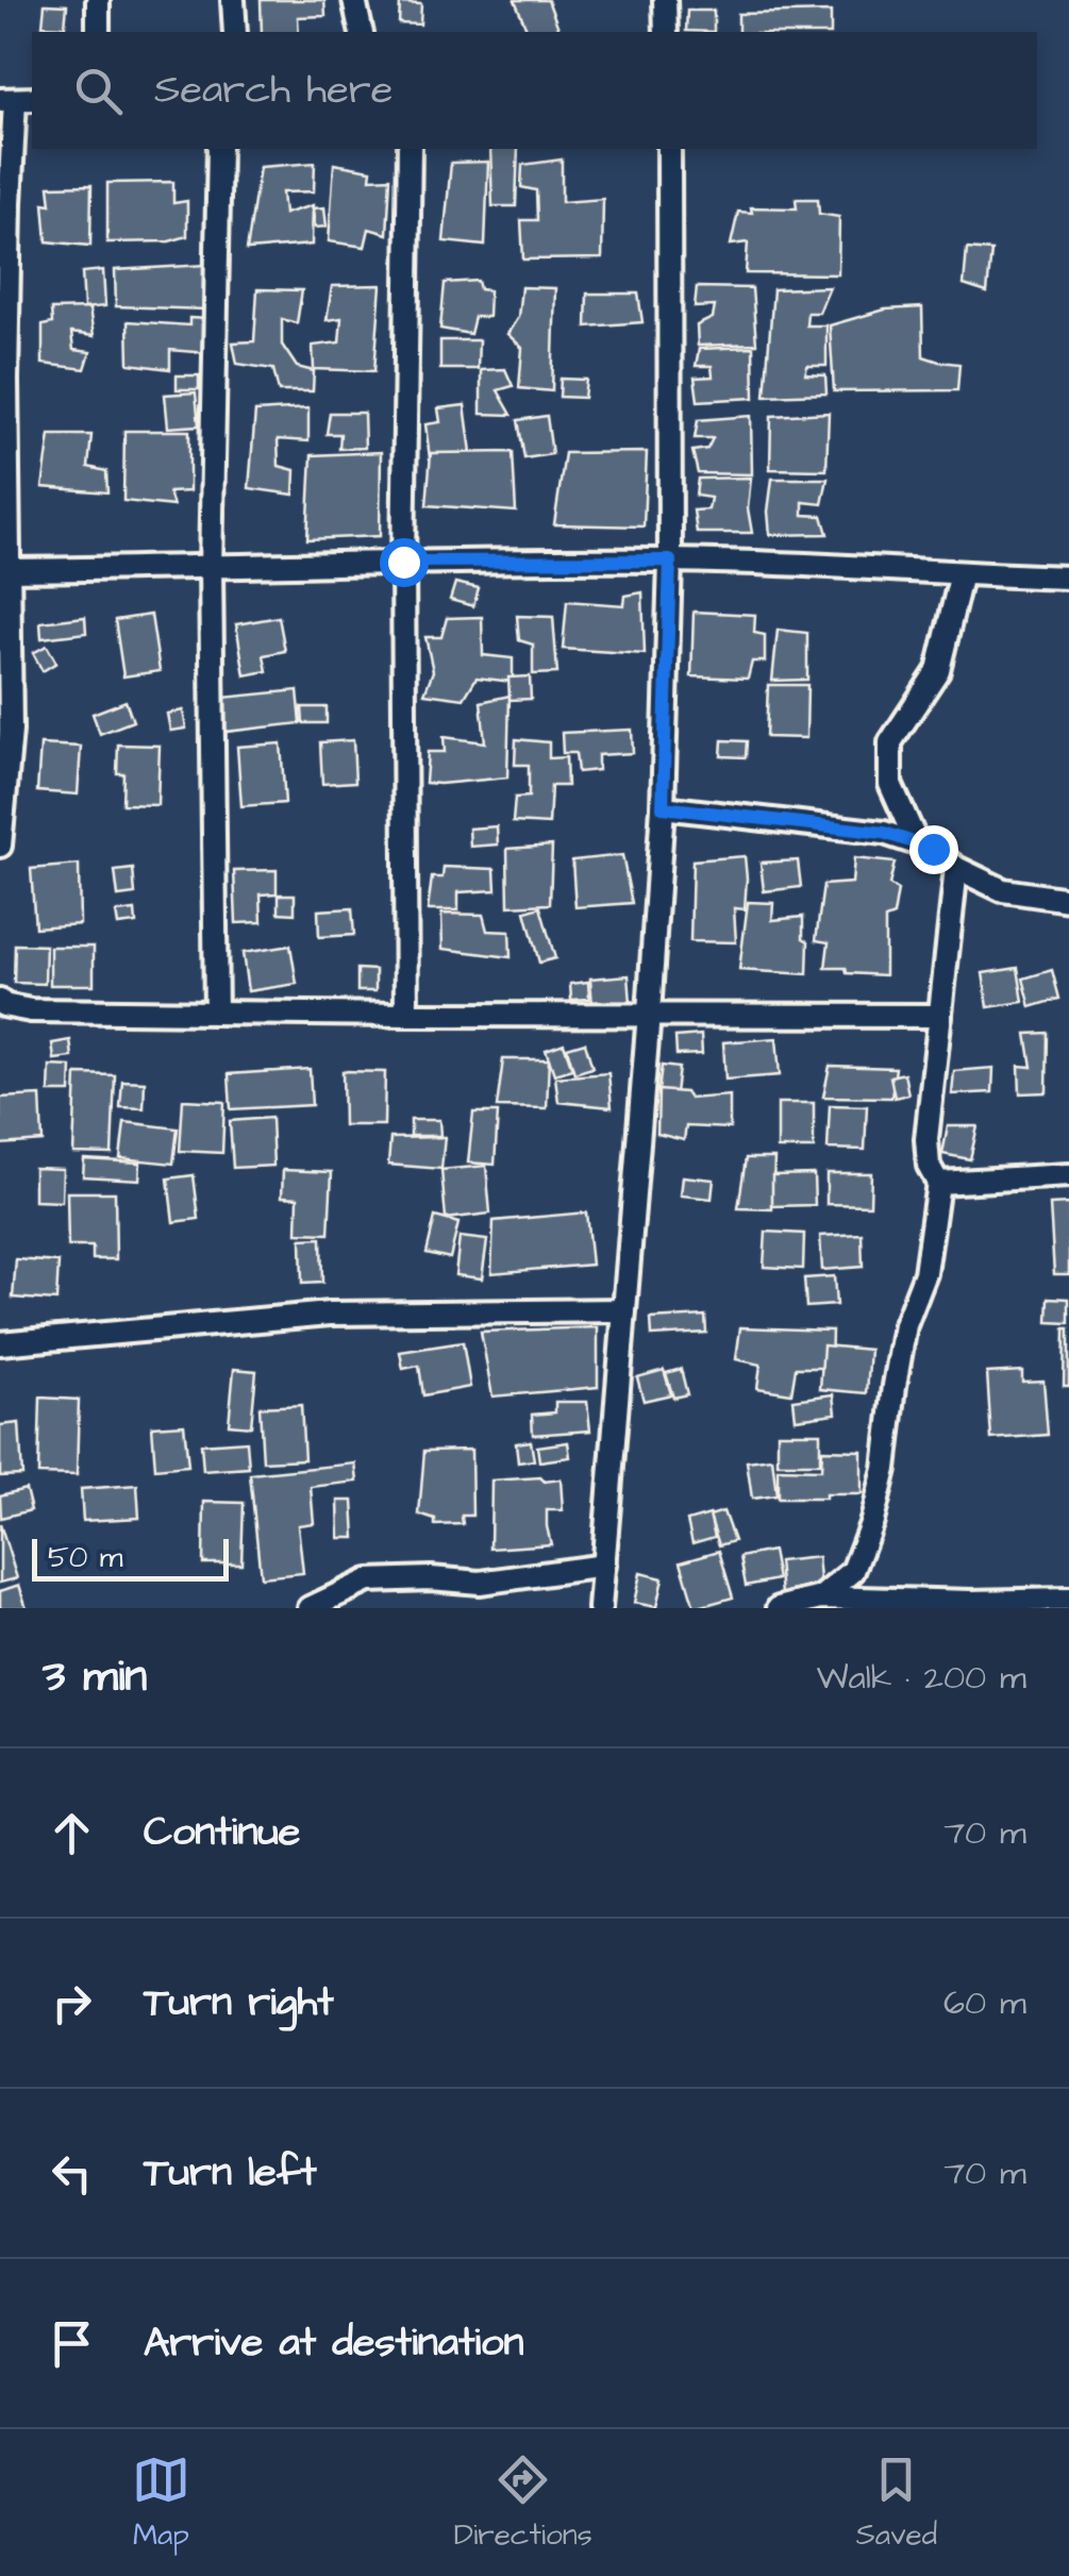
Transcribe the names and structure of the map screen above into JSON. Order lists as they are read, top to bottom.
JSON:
{
  "scale_bar": "50 m",
  "page": {
    "search": "Search here",
    "scale": "50 m",
    "heading": ["3 min", "Walk · 200 m"],
    "list": [
      ["Continue", "70 m"],
      ["Turn right", "60 m"],
      ["Turn left", "70 m"],
      "Arrive at destination"
    ],
    "nav": ["Map", "Directions", "Saved"]
  }
}
